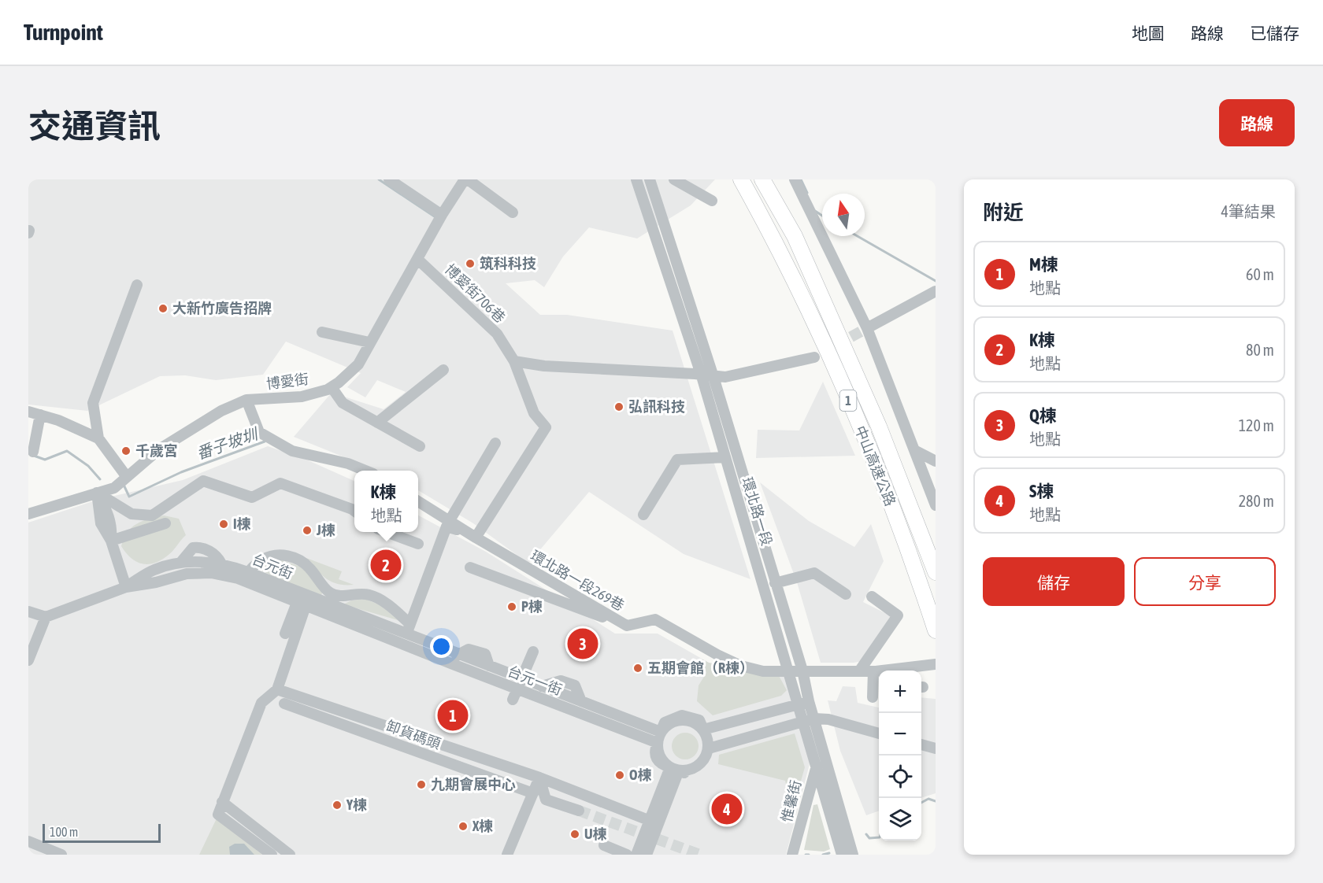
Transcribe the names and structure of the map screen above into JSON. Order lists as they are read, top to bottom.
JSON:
{
  "streets": {
    "highway": ["1", "中山高速公路"],
    "street": [
      "博愛街706巷",
      "博愛街",
      "環北路一段",
      "台元街",
      "環北路一段269巷",
      "台元一街",
      "卸貨碼頭",
      "惟馨街"
    ]
  },
  "crossings": [
    ["博愛街706巷", "博愛街"],
    ["博愛街706巷", "環北路一段269巷"],
    ["環北路一段", "環北路一段269巷"],
    ["環北路一段", "惟馨街"],
    ["台元街", "台元一街"]
  ],
  "water": ["番子坡圳"],
  "places": [
    "筑科科技",
    "大新竹廣告招牌",
    "弘訊科技",
    "千歲宮",
    "I棟",
    "J棟",
    "P棟",
    "五期會館（R棟）",
    "O棟",
    "九期會展中心",
    "Y棟",
    "X棟",
    "U棟"
  ],
  "scale_bar": "100 m",
  "north": "top",
  "page": {
    "header": "Turnpoint",
    "nav": ["地圖", "路線", "已儲存"],
    "title": "交通資訊",
    "buttons": [
      "路線",
      ["儲存", "分享"]
    ],
    "heading": ["附近", "4筆結果"],
    "list": [
      {
        "mark": "1",
        "name": "M棟",
        "note": "地點",
        "value": "60 m"
      },
      {
        "mark": "2",
        "name": "K棟",
        "note": "地點",
        "value": "80 m"
      },
      {
        "mark": "3",
        "name": "Q棟",
        "note": "地點",
        "value": "120 m"
      },
      {
        "mark": "4",
        "name": "S棟",
        "note": "地點",
        "value": "280 m"
      }
    ],
    "popup": ["K棟", "地點"],
    "pins": [
      "2",
      "3",
      "1",
      "4"
    ],
    "map_buttons": ["+", "−"],
    "scale": "100 m"
  }
}
